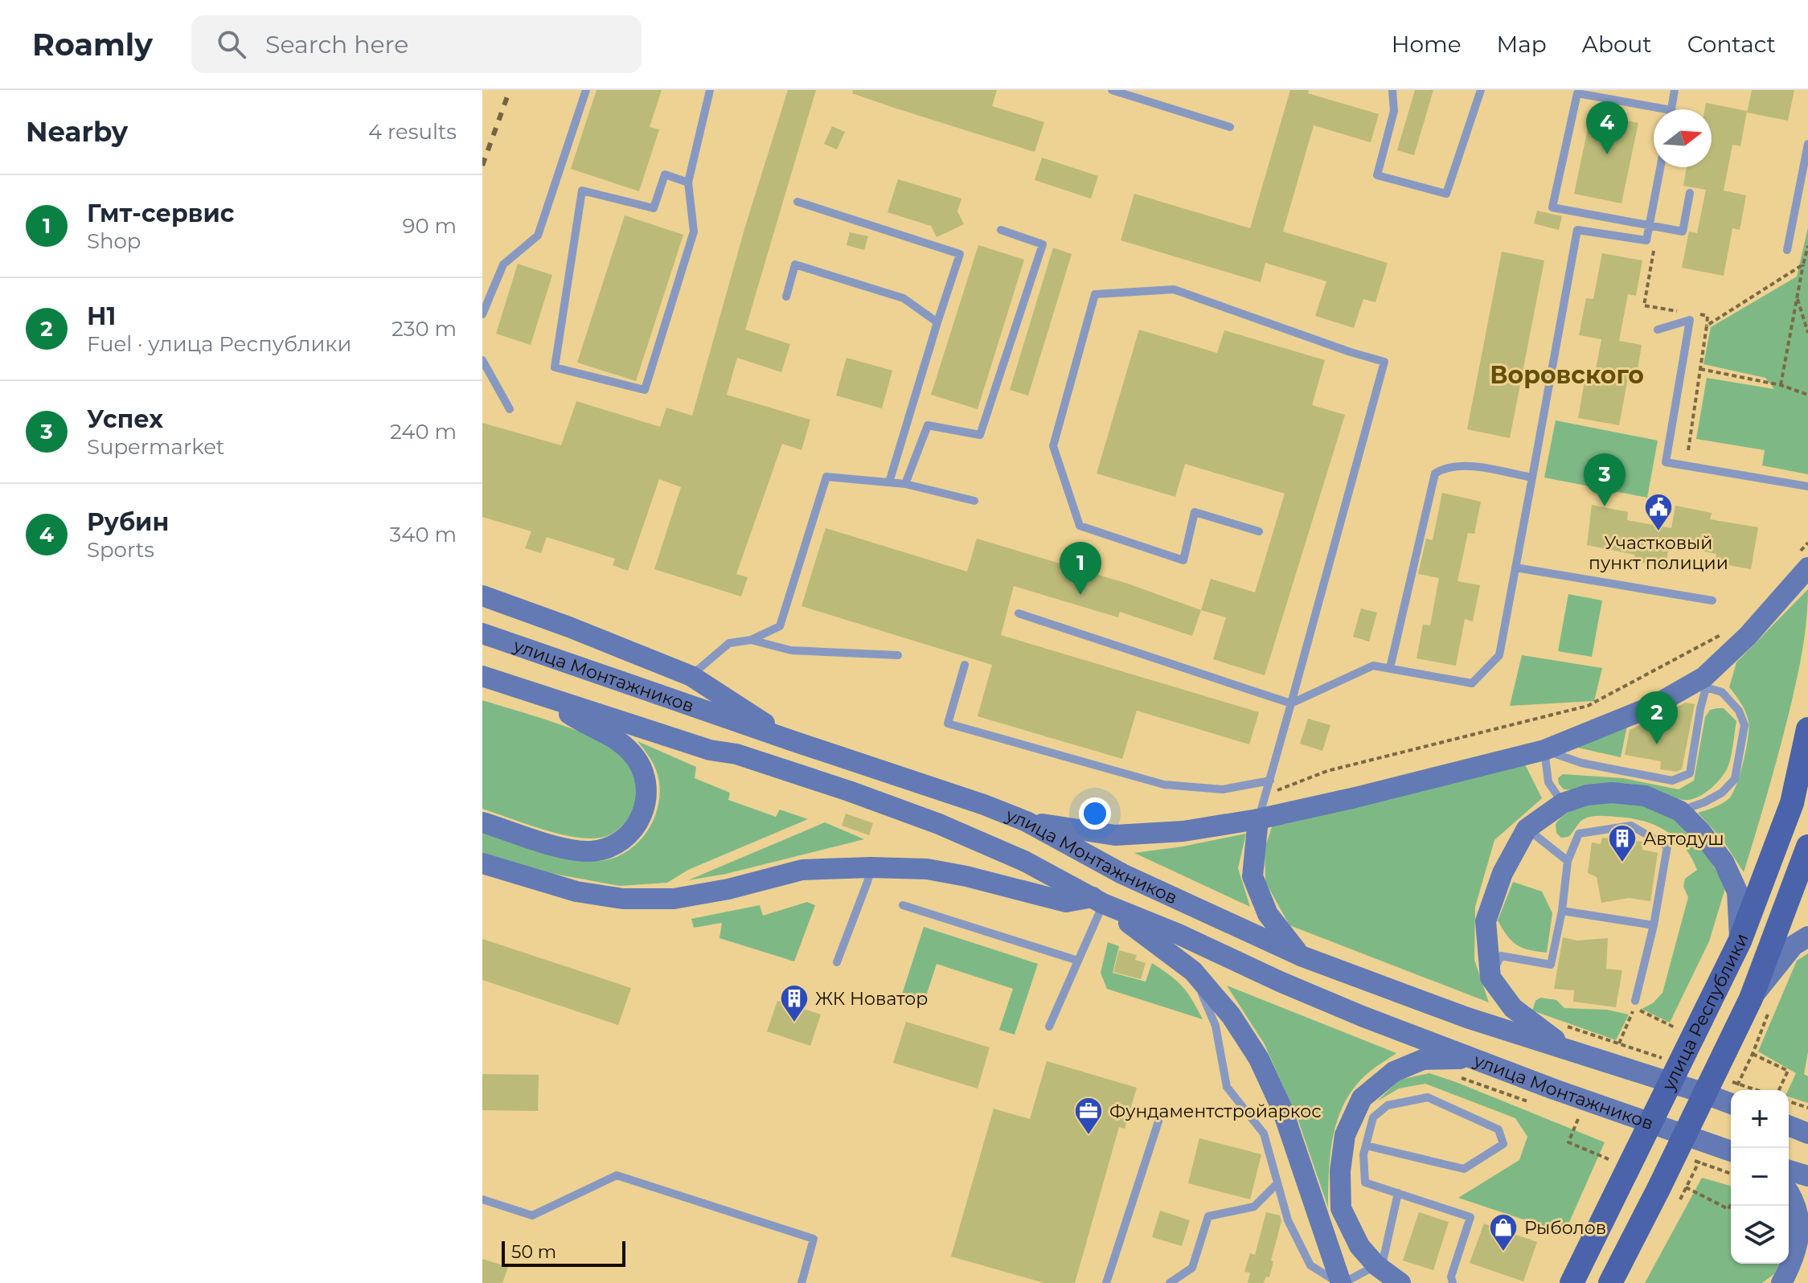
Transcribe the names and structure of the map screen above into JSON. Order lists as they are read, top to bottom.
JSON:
{
  "streets": {
    "main road": ["улица Монтажников", "улица Республики"]
  },
  "districts": ["Воровского"],
  "places": {
    "public building": ["Участковый пункт полиции"],
    "building": ["Автодуш", "ЖК Новатор"],
    "office": ["Фундаментстройаркос"],
    "shop": ["Рыболов"]
  },
  "scale_bar": "50 m",
  "north": "right",
  "page": {
    "header": "Roamly",
    "search": "Search here",
    "nav": [
      "Home",
      "Map",
      "About",
      "Contact"
    ],
    "heading": ["Nearby", "4 results"],
    "pins": [
      "4",
      "3",
      "1",
      "2"
    ],
    "list": [
      {
        "mark": "1",
        "name": "Гмт-сервис",
        "note": "Shop",
        "value": "90 m"
      },
      {
        "mark": "2",
        "name": "Н1",
        "note": "Fuel · улица Республики",
        "value": "230 m"
      },
      {
        "mark": "3",
        "name": "Успех",
        "note": "Supermarket",
        "value": "240 m"
      },
      {
        "mark": "4",
        "name": "Рубин",
        "note": "Sports",
        "value": "340 m"
      }
    ],
    "map_buttons": ["+", "−"],
    "scale": "50 m"
  }
}
